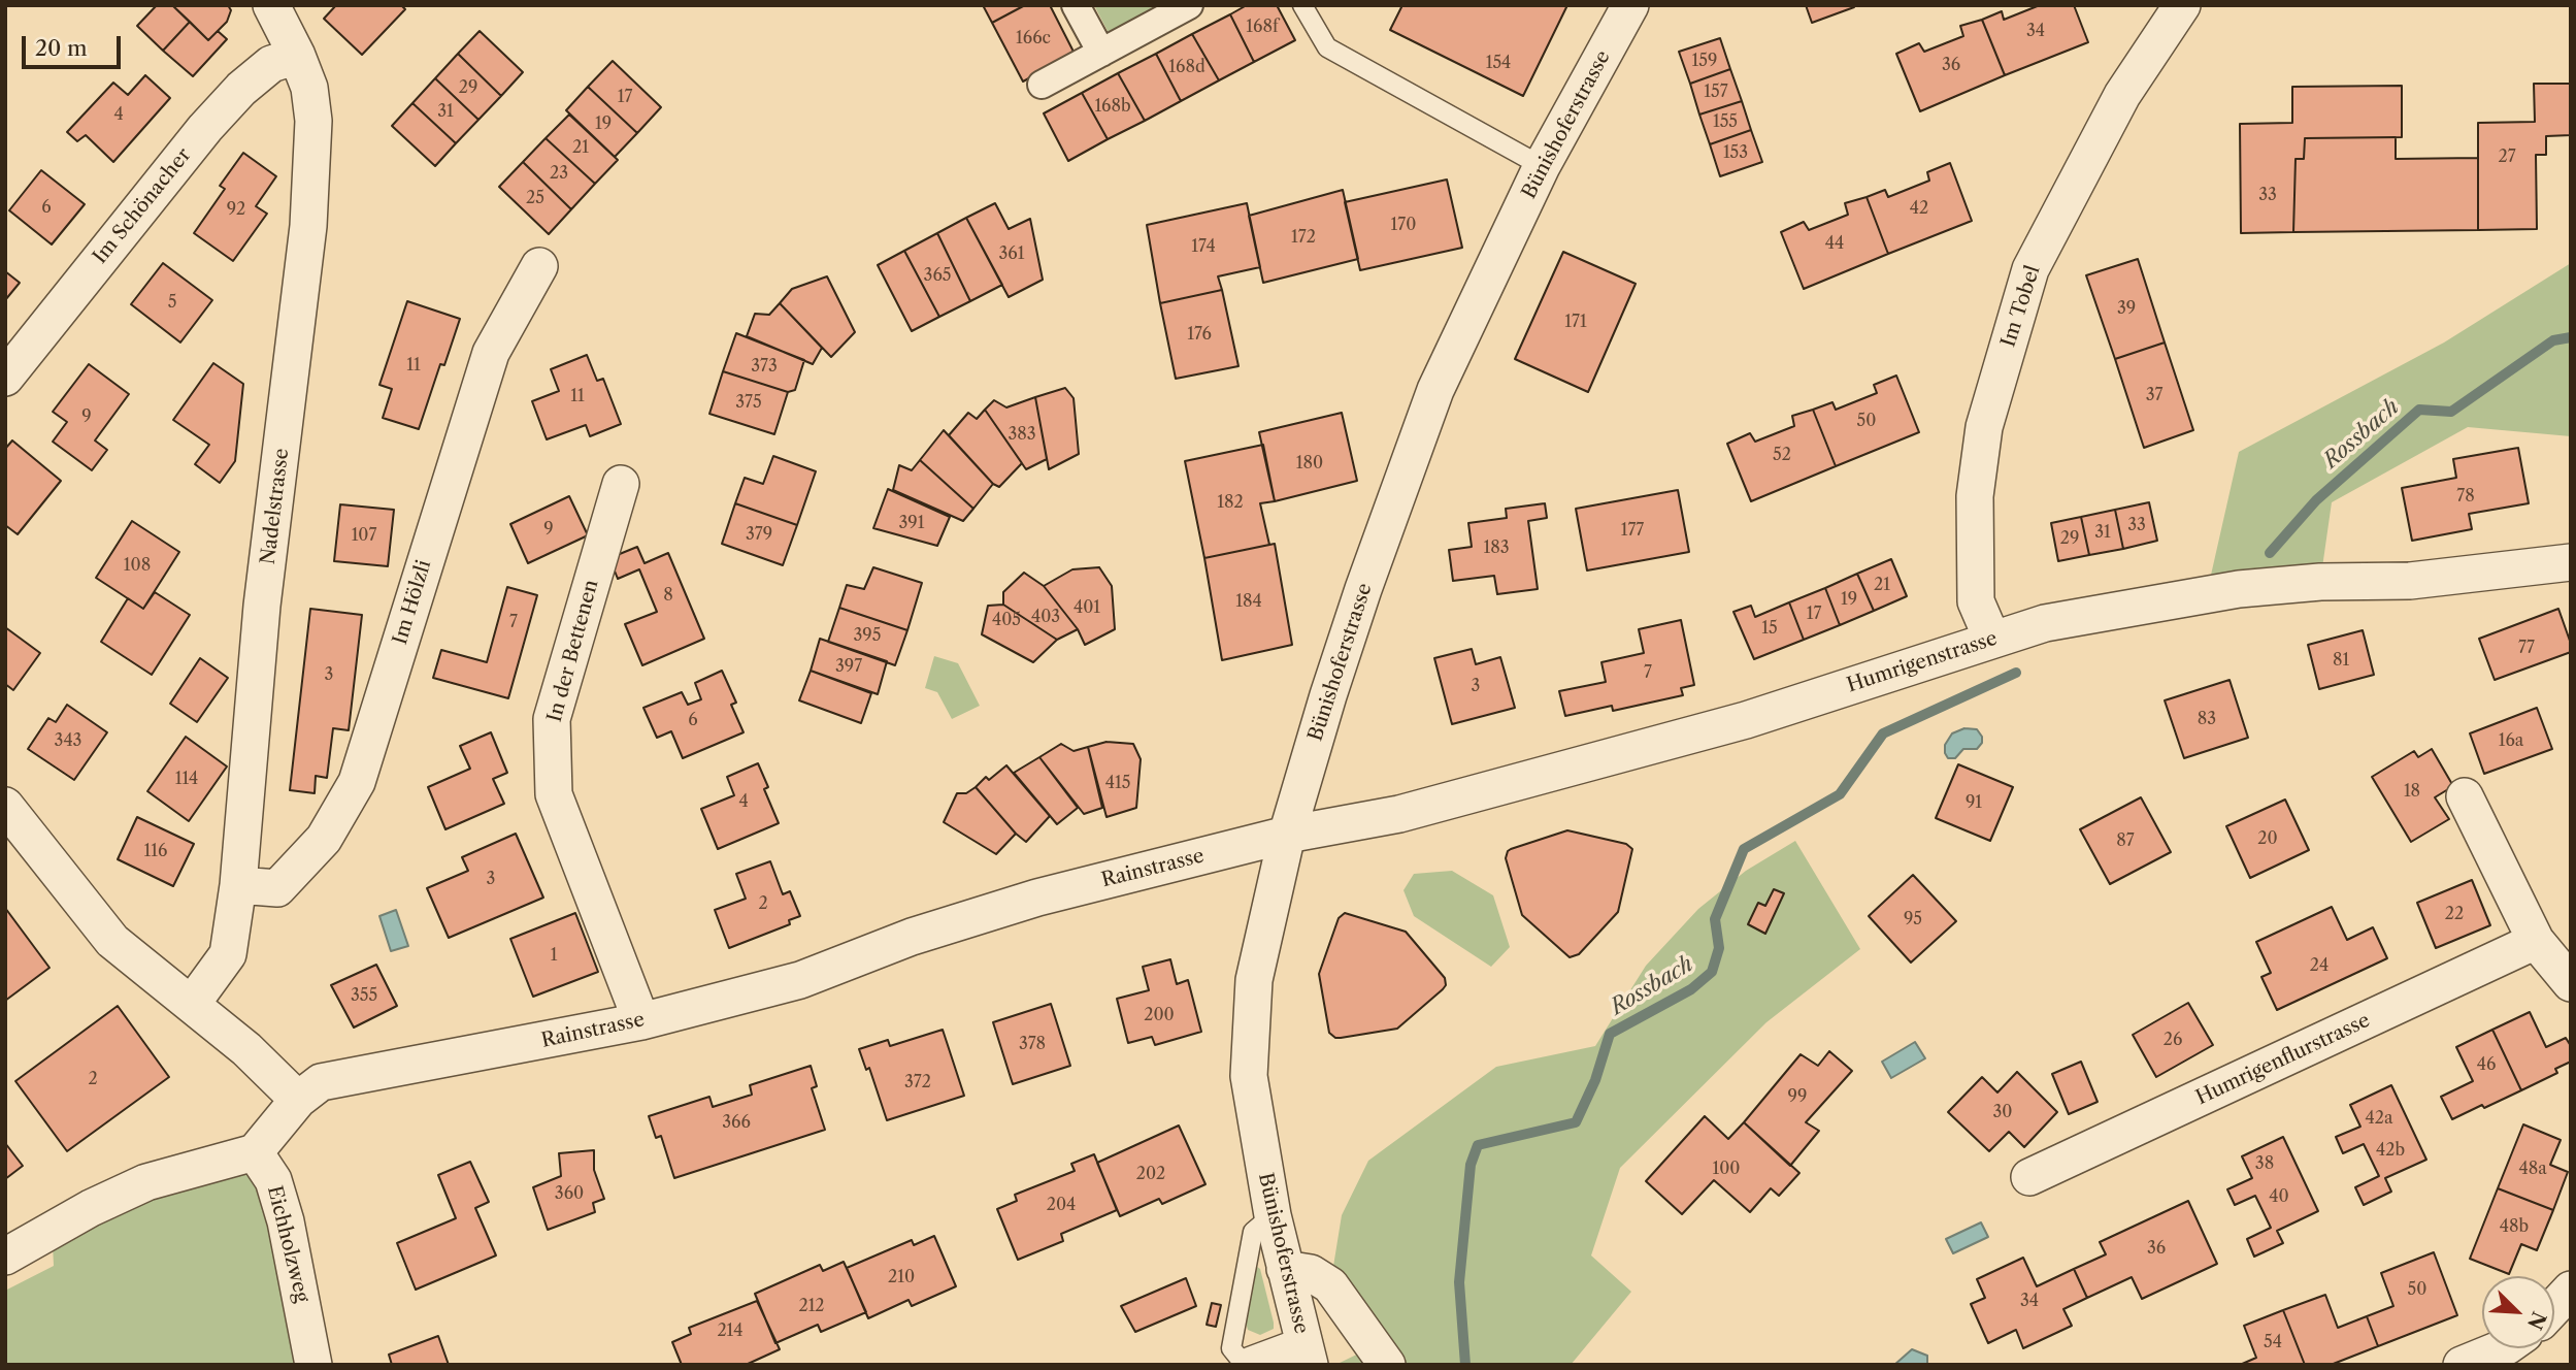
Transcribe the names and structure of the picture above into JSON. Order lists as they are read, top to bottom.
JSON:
{
  "streets": {
    "street": [
      "Bünishoferstrasse",
      "Im Schönacher",
      "Im Tobel",
      "Nadelstrasse",
      "Im Hölzli",
      "In der Bettenen",
      "Humrigenstrasse",
      "Rainstrasse",
      "Humrigenflurstrasse",
      "Eichholzweg"
    ]
  },
  "crossings": [
    ["Bünishoferstrasse", "Humrigenstrasse"],
    ["Bünishoferstrasse", "Rainstrasse"],
    ["Im Schönacher", "Nadelstrasse"],
    ["Im Tobel", "Humrigenstrasse"],
    ["Nadelstrasse", "Im Hölzli"],
    ["In der Bettenen", "Rainstrasse"],
    ["Humrigenstrasse", "Rainstrasse"]
  ],
  "water": ["Rossbach"],
  "house_numbers": [
    "168f",
    "34",
    "166c",
    "159",
    "154",
    "36",
    "168d",
    "29",
    "157",
    "17",
    "168b",
    "31",
    "4",
    "155",
    "19",
    "21",
    "153",
    "27",
    "23",
    "33",
    "25",
    "6",
    "42",
    "92",
    "170",
    "172",
    "44",
    "174",
    "361",
    "365",
    "5",
    "39",
    "171",
    "176",
    "11",
    "373",
    "37",
    "11",
    "375",
    "9",
    "50",
    "383",
    "52",
    "180",
    "78",
    "182",
    "391",
    "33",
    "9",
    "177",
    "31",
    "379",
    "107",
    "29",
    "183",
    "108",
    "21",
    "8",
    "19",
    "184",
    "401",
    "17",
    "403",
    "405",
    "7",
    "15",
    "395",
    "77",
    "81",
    "397",
    "7",
    "3",
    "3",
    "83",
    "6",
    "343",
    "16a",
    "114",
    "415",
    "18",
    "4",
    "91",
    "20",
    "87",
    "116",
    "3",
    "2",
    "22",
    "95",
    "1",
    "24",
    "355",
    "200",
    "26",
    "378",
    "46",
    "2",
    "372",
    "99",
    "30",
    "42a",
    "366",
    "42b",
    "38",
    "100",
    "48a",
    "202",
    "360",
    "40",
    "204",
    "48b",
    "36",
    "210",
    "50",
    "34",
    "212",
    "214",
    "54"
  ],
  "scale_bar": "20 m",
  "north": "bottom right"
}
